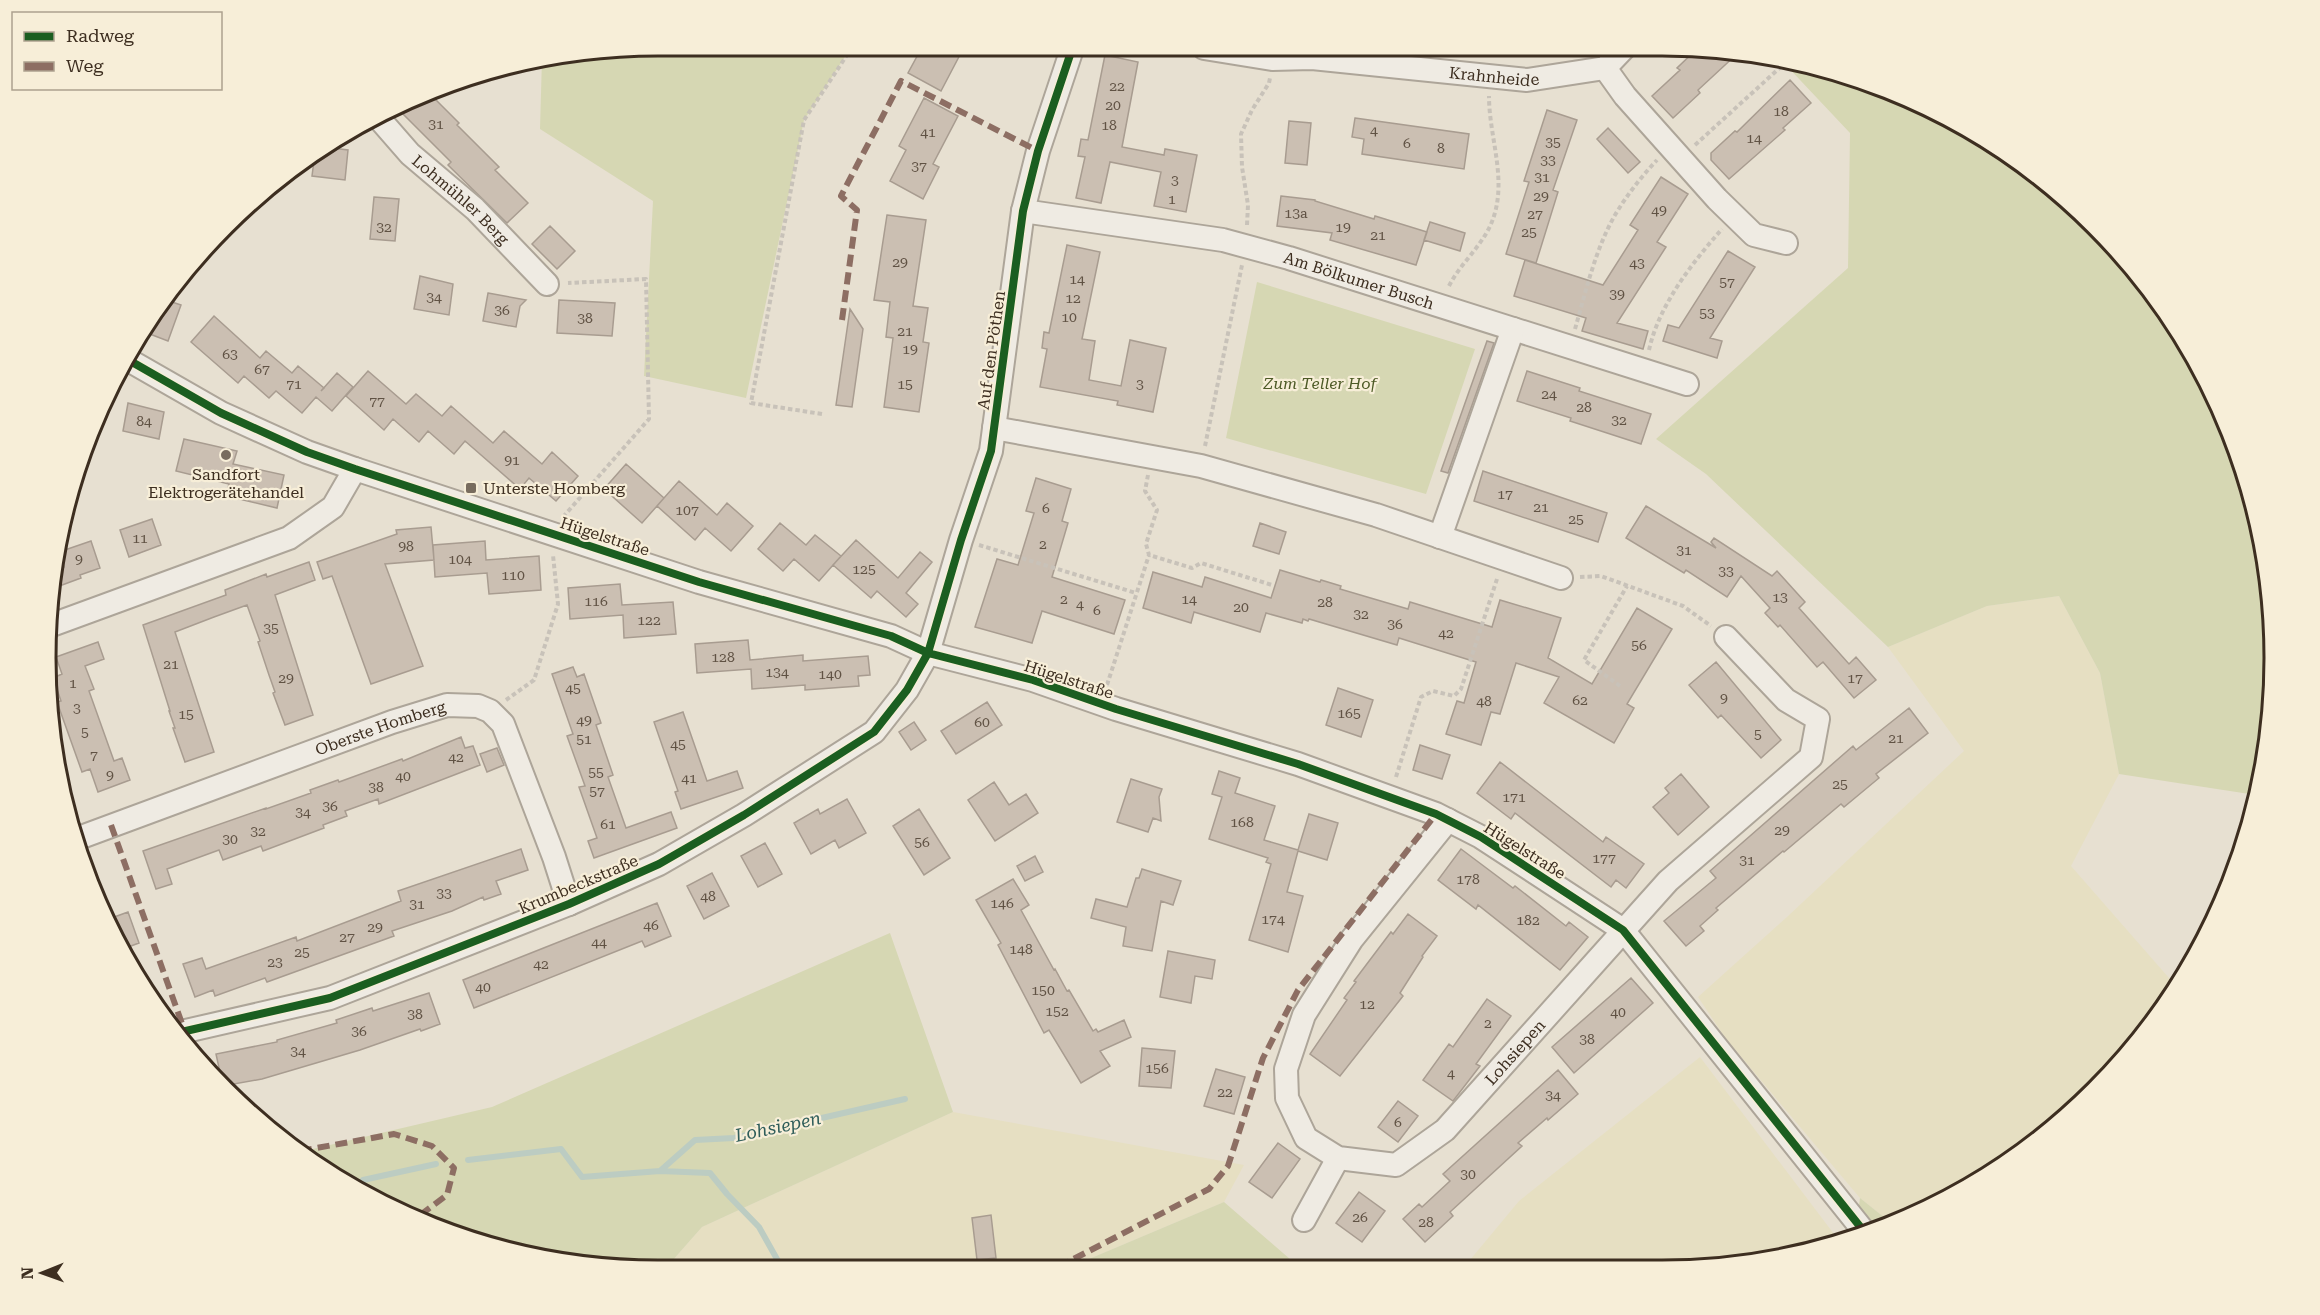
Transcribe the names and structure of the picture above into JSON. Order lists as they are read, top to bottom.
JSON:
{
  "streets": {
    "street": [
      "Krahnheide",
      "Lohmühler Berg",
      "Am Bölkumer Busch",
      "Auf den Pöthen",
      "Hügelstraße",
      "Oberste Homberg",
      "Krumbeckstraße",
      "Lohsiepen"
    ]
  },
  "crossings": [
    ["Am Bölkumer Busch", "Auf den Pöthen"],
    ["Auf den Pöthen", "Hügelstraße"],
    ["Auf den Pöthen", "Krumbeckstraße"],
    ["Hügelstraße", "Krumbeckstraße"],
    ["Hügelstraße", "Lohsiepen"]
  ],
  "water": ["Lohsiepen"],
  "parks": ["Zum Teller Hof"],
  "places": {
    "other": ["Sandfort Elektrogerätehandel"],
    "transit": ["Unterste Homberg"]
  },
  "house_numbers": [
    "22",
    "20",
    "18",
    "31",
    "18",
    "4",
    "41",
    "14",
    "35",
    "6",
    "8",
    "33",
    "37",
    "31",
    "3",
    "29",
    "1",
    "49",
    "13a",
    "27",
    "32",
    "19",
    "25",
    "21",
    "29",
    "43",
    "14",
    "57",
    "39",
    "34",
    "12",
    "36",
    "53",
    "10",
    "38",
    "21",
    "19",
    "63",
    "67",
    "71",
    "15",
    "3",
    "24",
    "77",
    "28",
    "32",
    "84",
    "91",
    "17",
    "21",
    "6",
    "107",
    "25",
    "11",
    "2",
    "98",
    "31",
    "9",
    "104",
    "125",
    "33",
    "110",
    "13",
    "2",
    "14",
    "116",
    "28",
    "4",
    "20",
    "6",
    "32",
    "122",
    "36",
    "35",
    "42",
    "56",
    "128",
    "21",
    "134",
    "140",
    "29",
    "17",
    "1",
    "45",
    "9",
    "62",
    "48",
    "3",
    "165",
    "15",
    "49",
    "60",
    "5",
    "5",
    "21",
    "51",
    "45",
    "7",
    "42",
    "55",
    "9",
    "40",
    "41",
    "25",
    "38",
    "57",
    "171",
    "36",
    "34",
    "168",
    "61",
    "29",
    "32",
    "30",
    "56",
    "177",
    "31",
    "178",
    "33",
    "48",
    "146",
    "31",
    "174",
    "182",
    "46",
    "29",
    "27",
    "44",
    "148",
    "25",
    "23",
    "42",
    "40",
    "150",
    "12",
    "152",
    "40",
    "38",
    "2",
    "36",
    "38",
    "34",
    "156",
    "4",
    "22",
    "34",
    "6",
    "30",
    "26",
    "28"
  ],
  "legend": ["Radweg", "Weg"],
  "north": "left"
}
